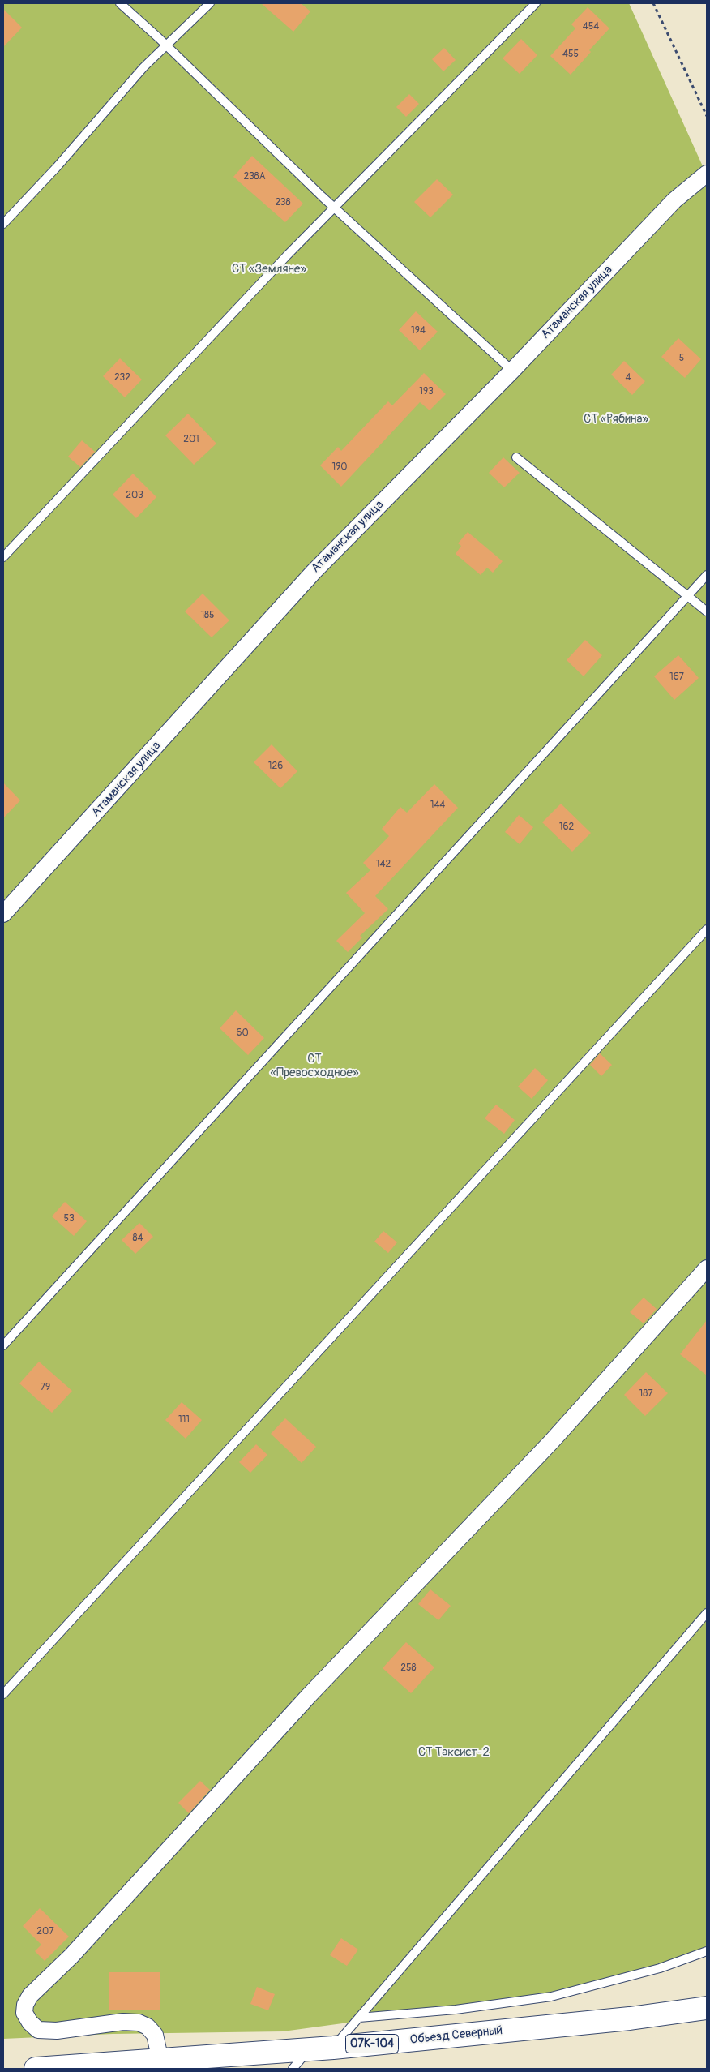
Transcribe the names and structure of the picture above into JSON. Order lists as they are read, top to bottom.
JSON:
{
  "streets": {
    "highway": ["Обьезд Северный", "07К-104"],
    "street": ["Атаманская улица"]
  },
  "parks": [
    "СТ «Земляне»",
    "СТ «Рябина»",
    "СТ «Превосходное»",
    "СТ Таксист-2"
  ],
  "house_numbers": [
    "454",
    "455",
    "238А",
    "238",
    "194",
    "5",
    "232",
    "4",
    "193",
    "201",
    "190",
    "203",
    "185",
    "167",
    "126",
    "144",
    "162",
    "142",
    "60",
    "53",
    "84",
    "79",
    "187",
    "111",
    "258",
    "207"
  ]
}
